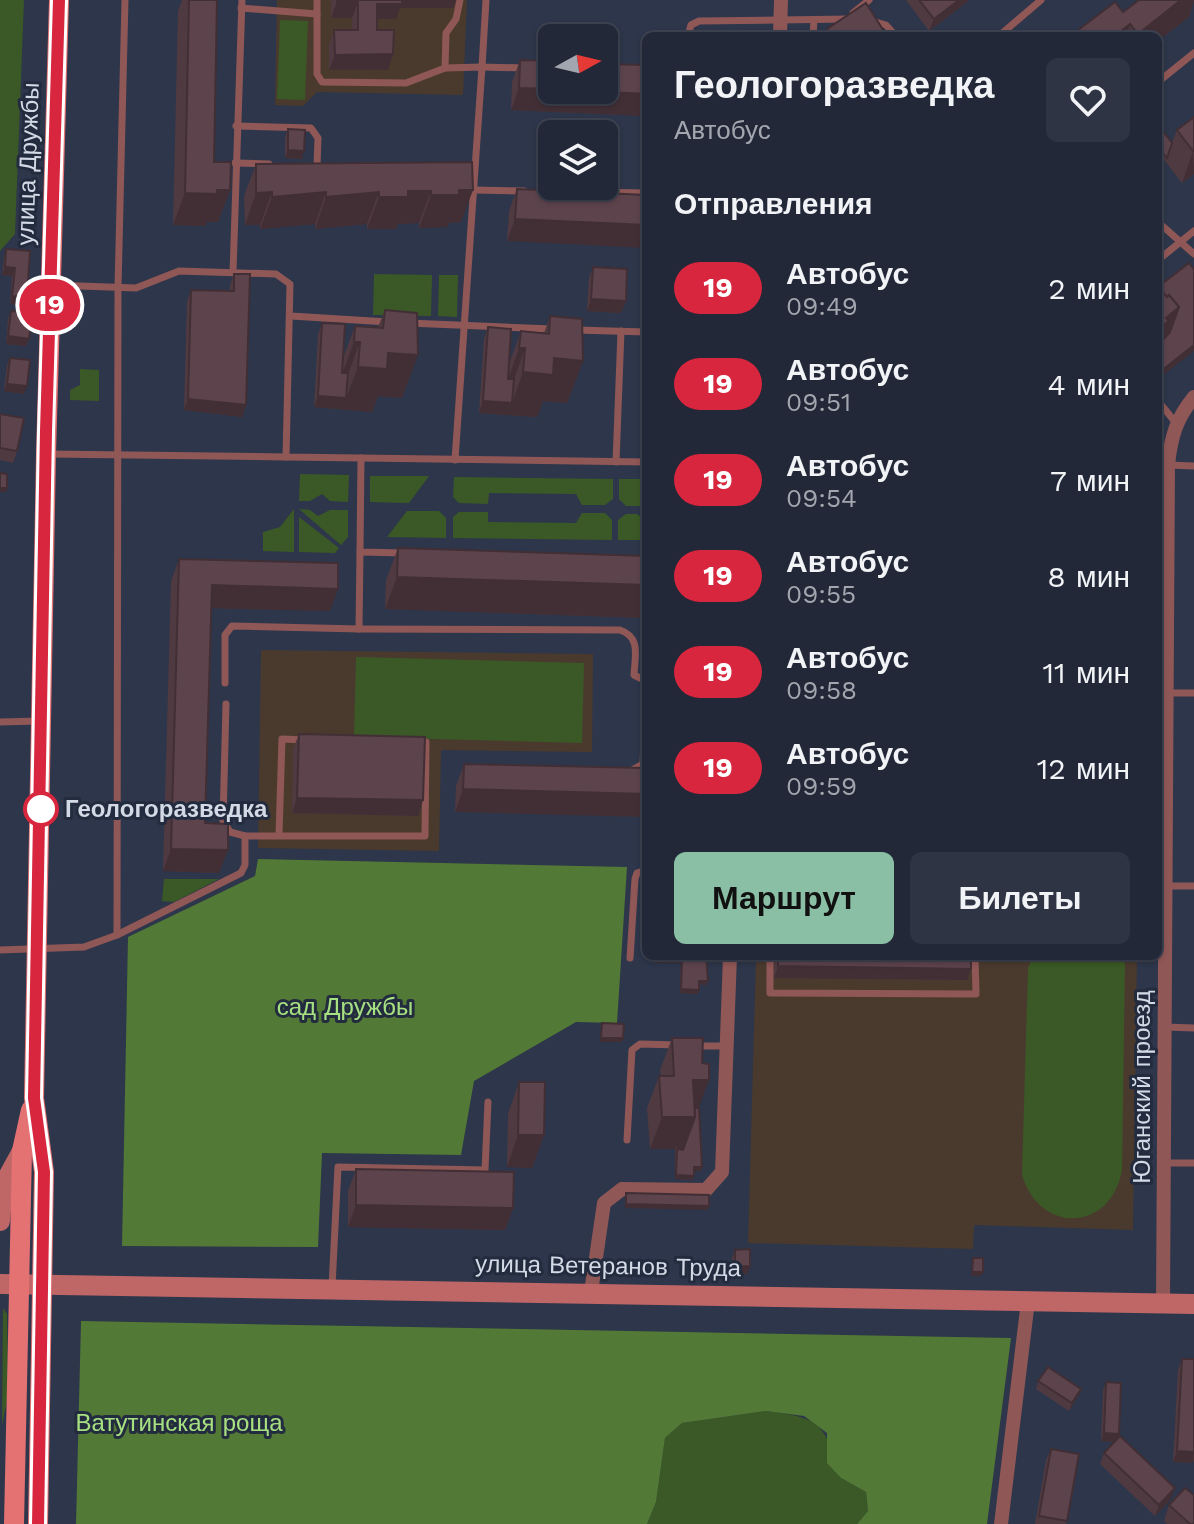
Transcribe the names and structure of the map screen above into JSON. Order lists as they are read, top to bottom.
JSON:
{
  "streets": {
    "main road": ["улица Дружбы", "улица Ветеранов Труда"],
    "street": ["Юганский проезд"]
  },
  "crossings": [
    ["улица Дружбы", "улица Ветеранов Труда"],
    ["Юганский проезд", "улица Ветеранов Труда"]
  ],
  "parks": ["сад Дружбы", "Ватутинская роща"],
  "places": ["Геологоразведка"],
  "lines": ["bus line 19"],
  "north": "right",
  "page": {
    "on_map": "19",
    "heading": [
      ["Геологоразведка", "Автобус"],
      "Отправления"
    ],
    "list": [
      {
        "mark": "19",
        "name": "Автобус",
        "note": "09:49",
        "value": "2 мин"
      },
      {
        "mark": "19",
        "name": "Автобус",
        "note": "09:51",
        "value": "4 мин"
      },
      {
        "mark": "19",
        "name": "Автобус",
        "note": "09:54",
        "value": "7 мин"
      },
      {
        "mark": "19",
        "name": "Автобус",
        "note": "09:55",
        "value": "8 мин"
      },
      {
        "mark": "19",
        "name": "Автобус",
        "note": "09:58",
        "value": "11 мин"
      },
      {
        "mark": "19",
        "name": "Автобус",
        "note": "09:59",
        "value": "12 мин"
      }
    ],
    "buttons": ["Маршрут", "Билеты"]
  }
}
